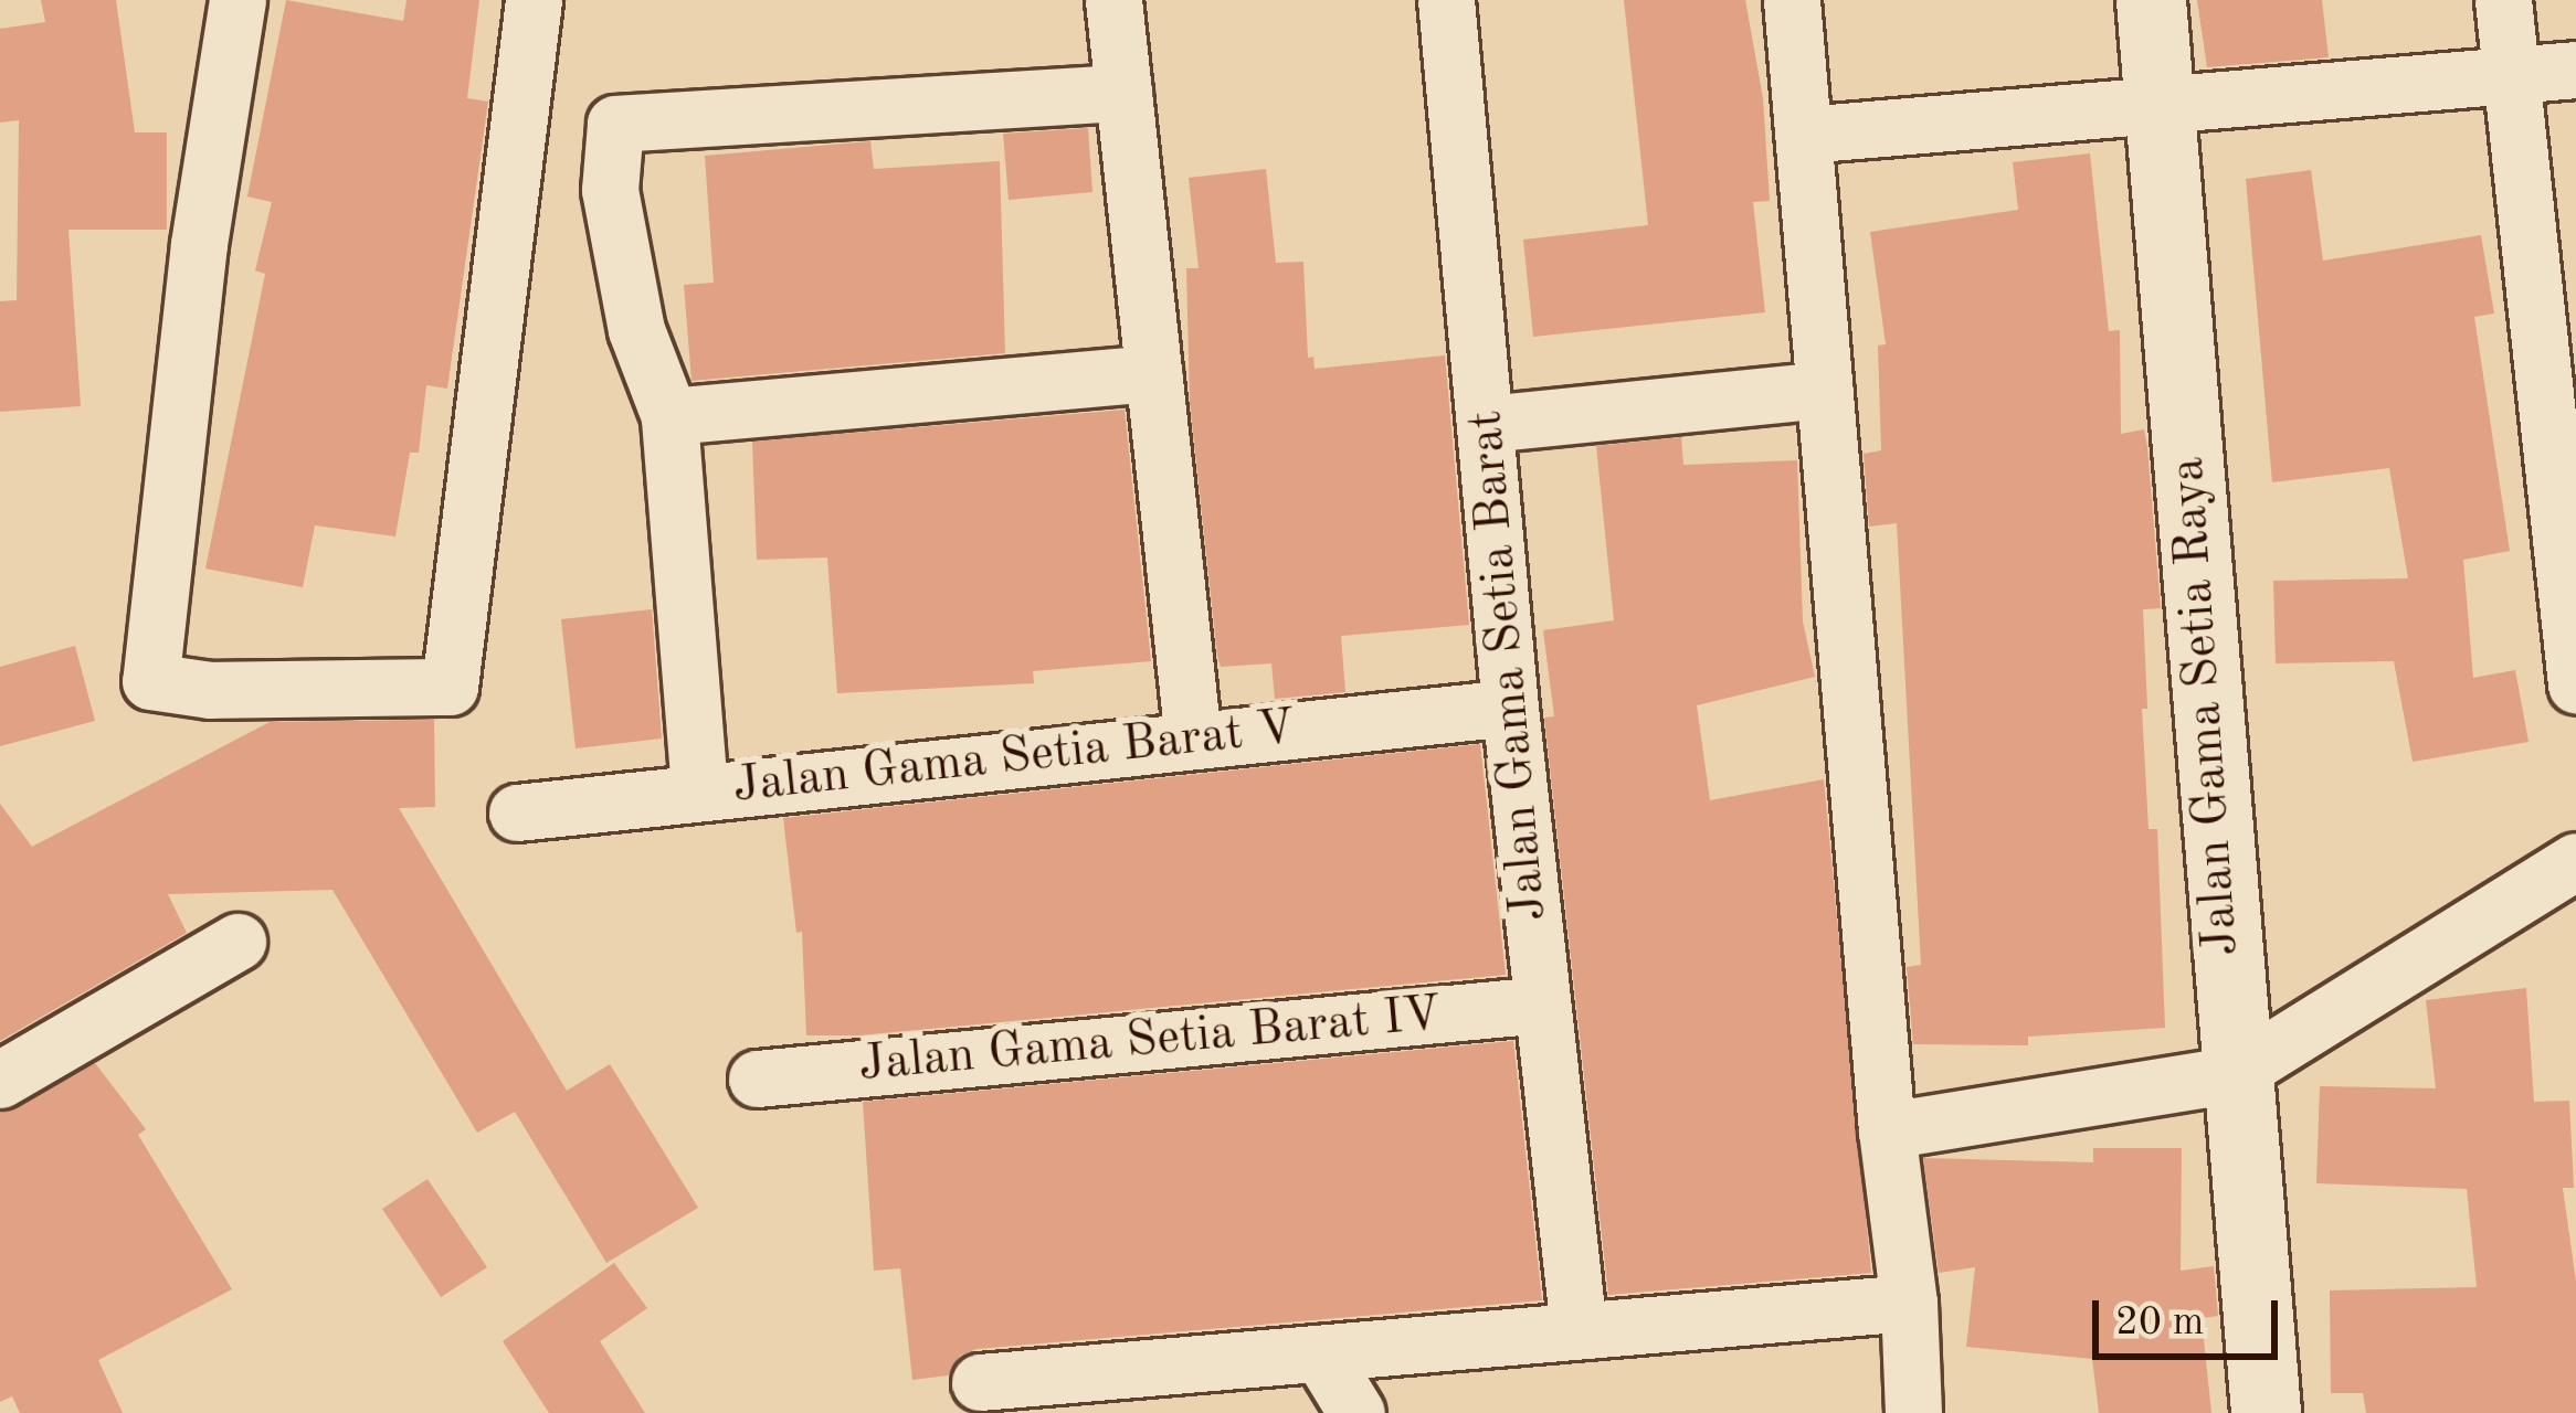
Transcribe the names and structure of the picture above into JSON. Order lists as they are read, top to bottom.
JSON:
{
  "streets": {
    "street": [
      "Jalan Gama Setia Barat",
      "Jalan Gama Setia Raya",
      "Jalan Gama Setia Barat V",
      "Jalan Gama Setia Barat IV"
    ]
  },
  "crossings": [
    ["Jalan Gama Setia Barat", "Jalan Gama Setia Barat V"],
    ["Jalan Gama Setia Barat", "Jalan Gama Setia Barat IV"]
  ],
  "scale_bar": "20 m"
}
